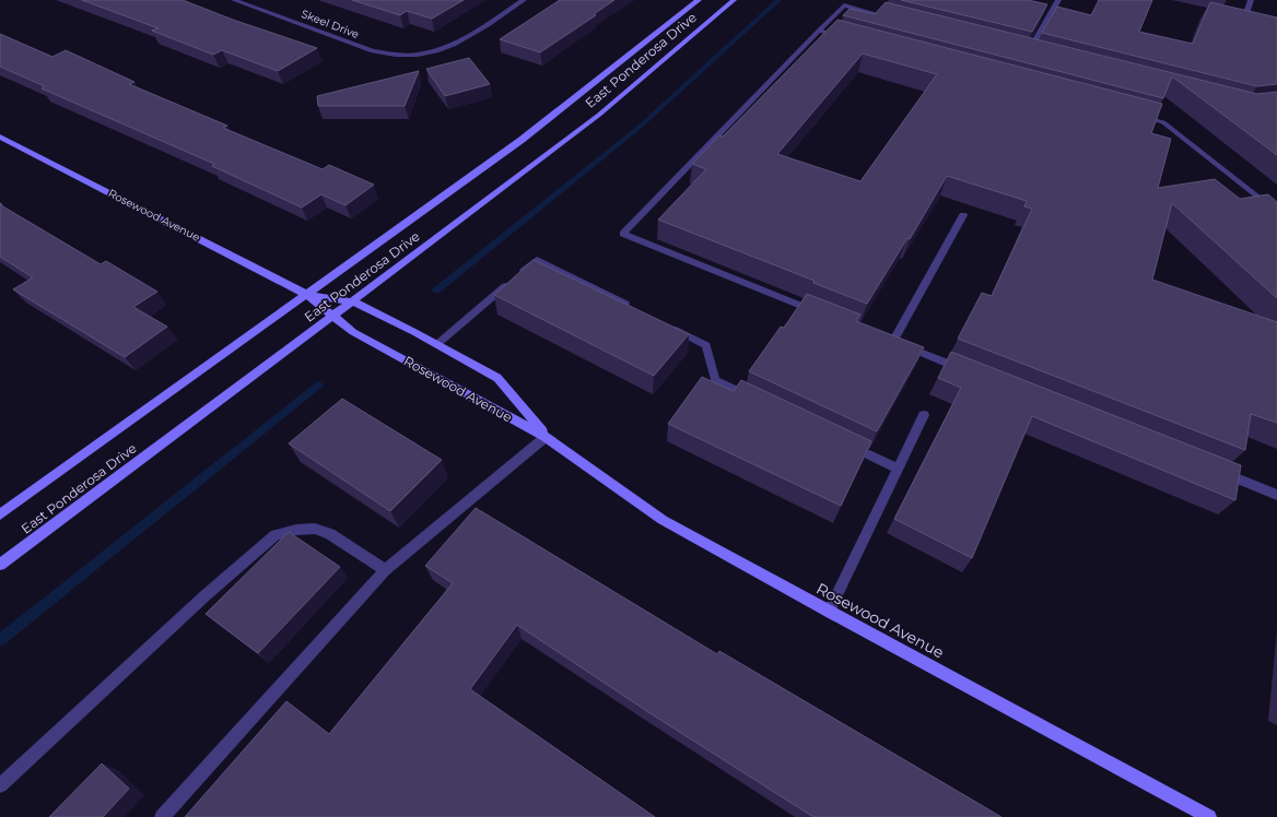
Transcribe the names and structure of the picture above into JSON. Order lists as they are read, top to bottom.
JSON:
{
  "streets": {
    "main road": ["East Ponderosa Drive", "Rosewood Avenue"],
    "street": ["Skeel Drive"]
  },
  "crossings": [
    ["East Ponderosa Drive", "Rosewood Avenue"]
  ]
}
